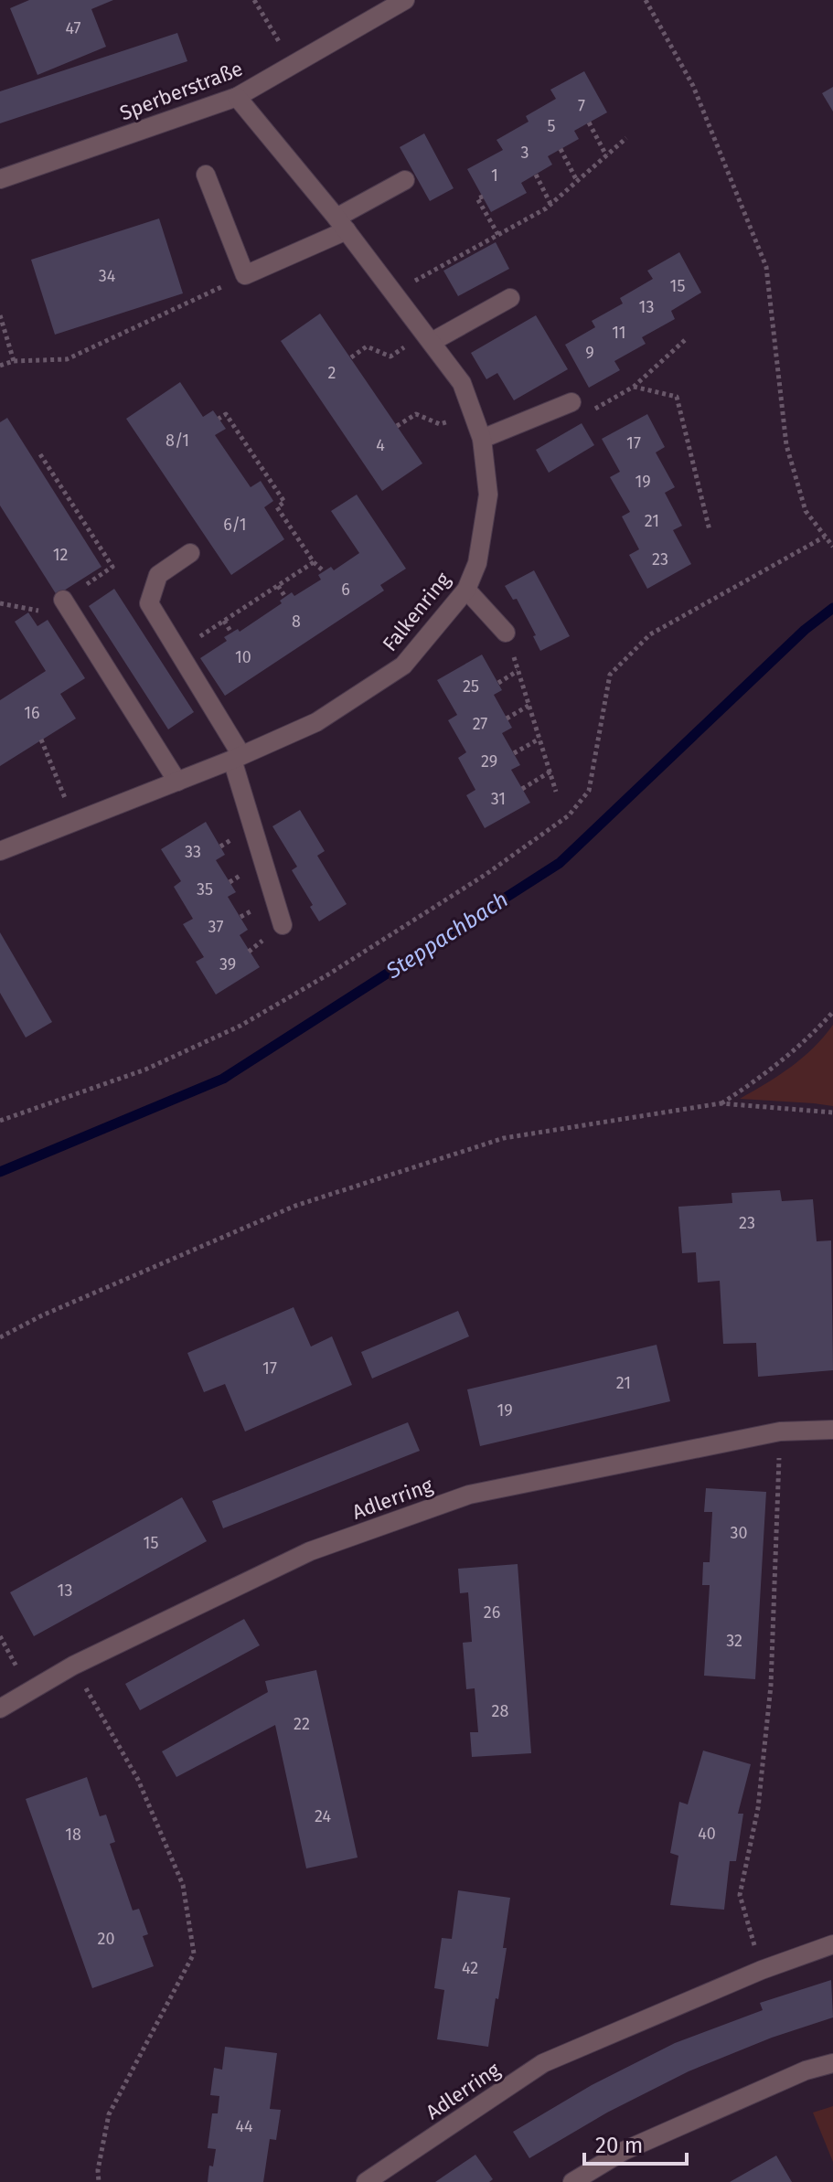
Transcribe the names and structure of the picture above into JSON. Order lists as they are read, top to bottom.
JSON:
{
  "streets": {
    "street": ["Sperberstraße", "Falkenring", "Adlerring"]
  },
  "crossings": [
    ["Sperberstraße", "Falkenring"]
  ],
  "water": ["Steppachbach"],
  "house_numbers": [
    "47",
    "7",
    "5",
    "3",
    "1",
    "34",
    "15",
    "13",
    "11",
    "9",
    "2",
    "8/1",
    "17",
    "4",
    "19",
    "21",
    "6/1",
    "12",
    "23",
    "6",
    "8",
    "10",
    "25",
    "16",
    "27",
    "29",
    "31",
    "33",
    "35",
    "37",
    "39",
    "23",
    "17",
    "21",
    "19",
    "30",
    "15",
    "13",
    "26",
    "32",
    "28",
    "22",
    "24",
    "40",
    "18",
    "20",
    "42",
    "44"
  ],
  "scale_bar": "20 m"
}
